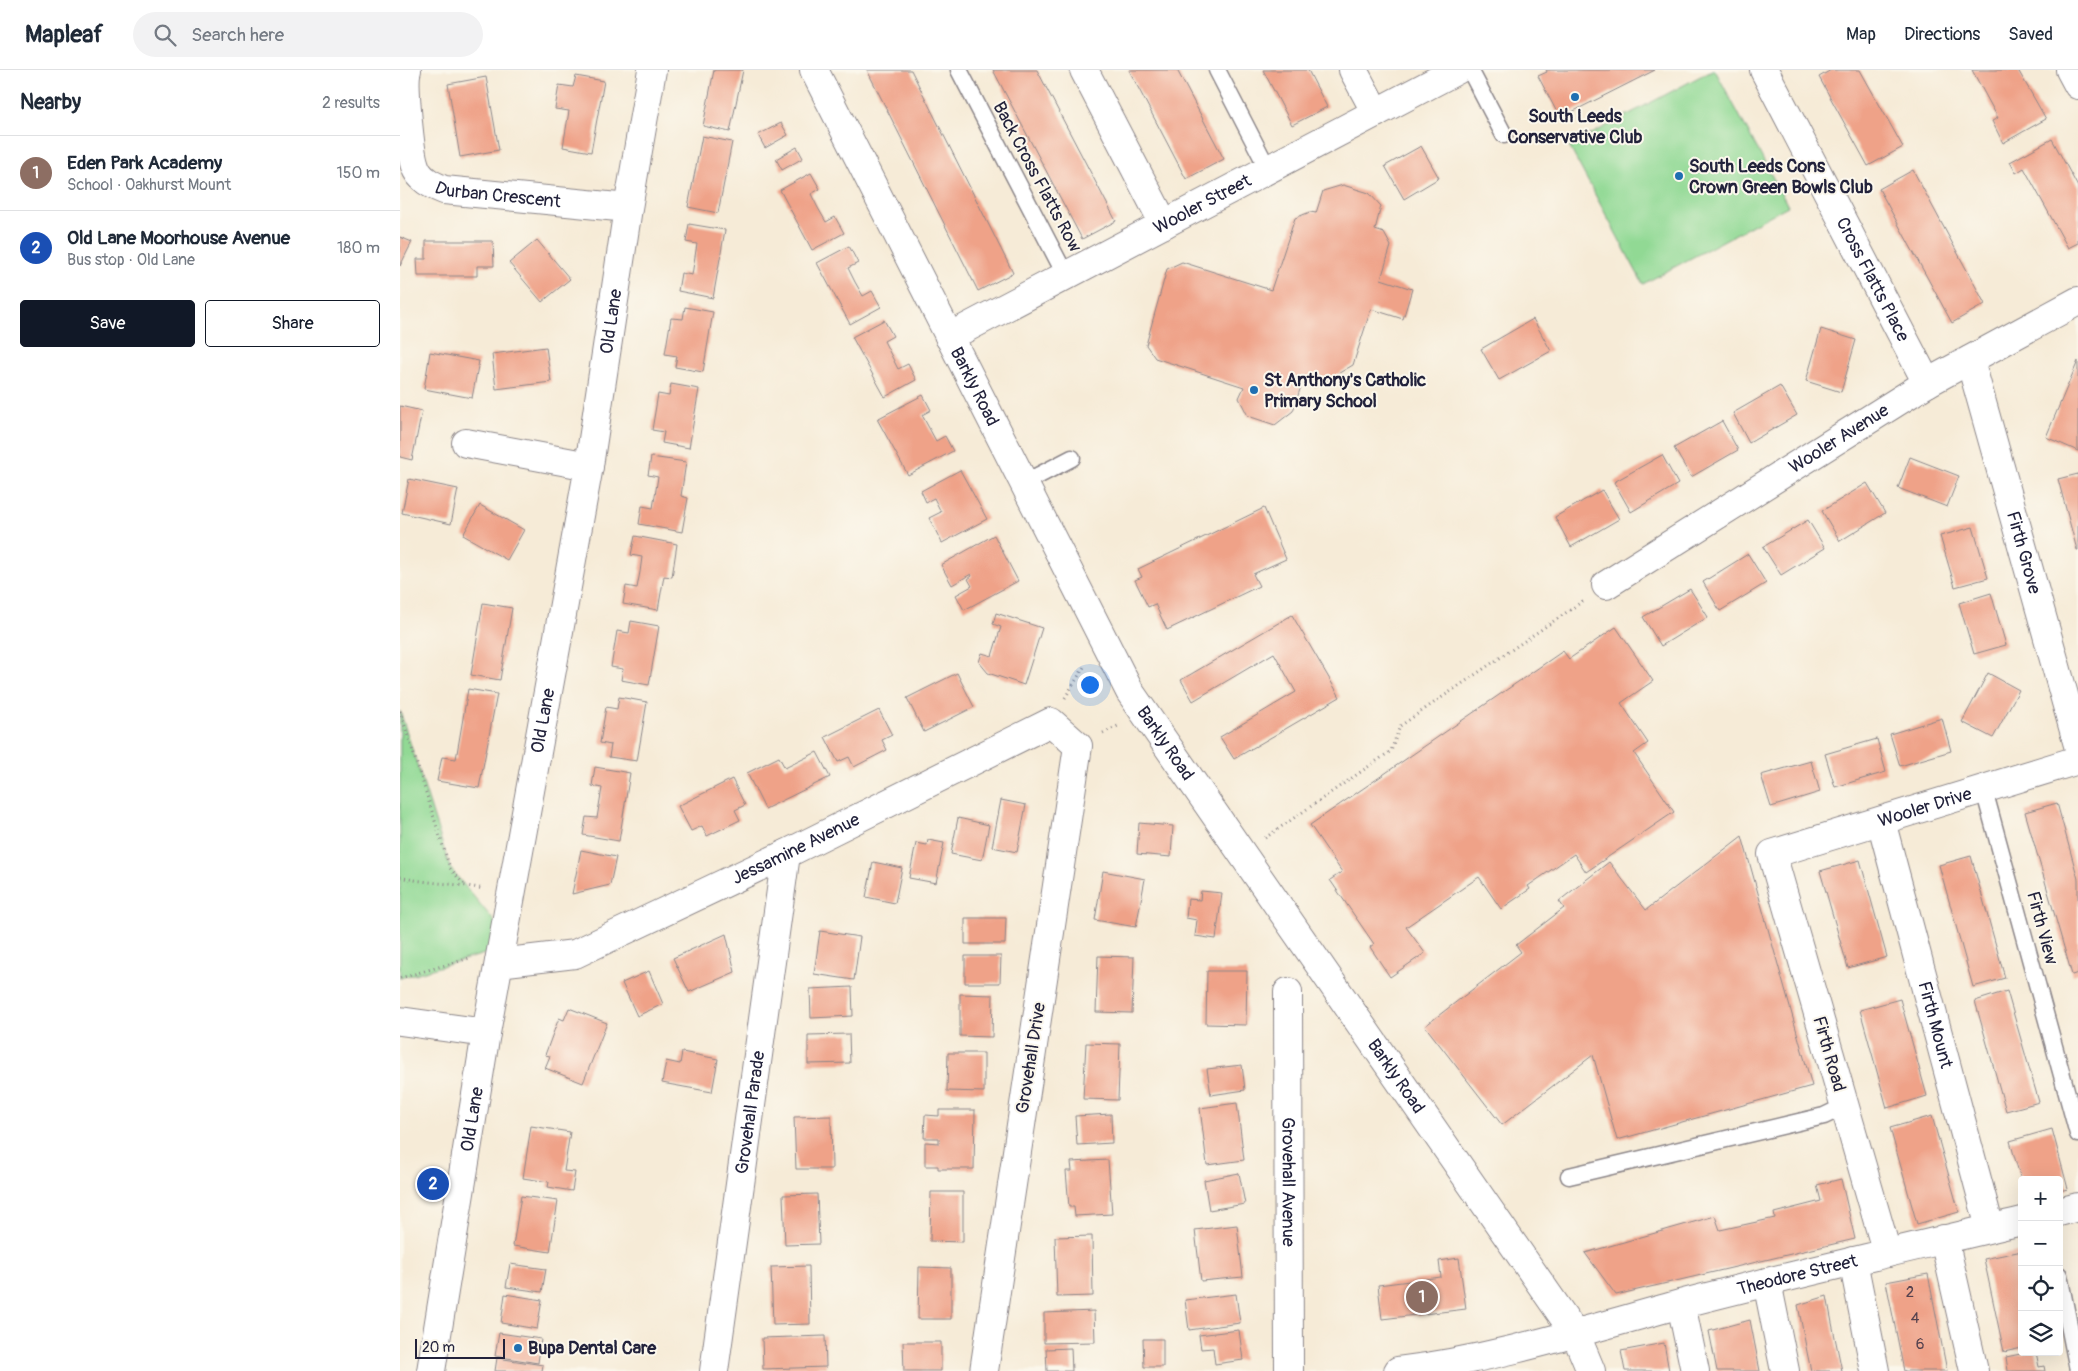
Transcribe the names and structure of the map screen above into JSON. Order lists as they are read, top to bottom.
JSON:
{
  "streets": {
    "street": [
      "Durban Crescent",
      "Wooler Street",
      "Cross Flatts Place",
      "Old Lane",
      "Barkly Road",
      "Wooler Avenue",
      "Firth Grove",
      "Wooler Drive",
      "Jessamine Avenue",
      "Firth Mount",
      "Firth Road",
      "Grovehall Drive",
      "Grovehall Parade",
      "Grovehall Avenue",
      "Theodore Street"
    ],
    "lane": ["Back Cross Flatts Row", "Firth View"]
  },
  "crossings": [
    ["Back Cross Flatts Row", "Wooler Street"],
    ["Durban Crescent", "Old Lane"],
    ["Wooler Street", "Barkly Road"],
    ["Cross Flatts Place", "Wooler Avenue"],
    ["Old Lane", "Jessamine Avenue"],
    ["Barkly Road", "Theodore Street"],
    ["Wooler Avenue", "Firth Grove"],
    ["Wooler Drive", "Firth View"],
    ["Wooler Drive", "Firth Mount"],
    ["Wooler Drive", "Firth Road"],
    ["Jessamine Avenue", "Grovehall Parade"],
    ["Firth Mount", "Theodore Street"],
    ["Firth Road", "Theodore Street"]
  ],
  "places": [
    "South Leeds Conservative Club",
    "South Leeds Cons Crown Green Bowls Club",
    "St Anthony's Catholic Primary School",
    "Bupa Dental Care"
  ],
  "house_numbers": ["2", "4", "6"],
  "scale_bar": "20 m",
  "page": {
    "header": "Mapleaf",
    "search": "Search here",
    "nav": ["Map", "Directions", "Saved"],
    "heading": ["Nearby", "2 results"],
    "list": [
      {
        "mark": "1",
        "name": "Eden Park Academy",
        "note": "School · Oakhurst Mount",
        "value": "150 m"
      },
      {
        "mark": "2",
        "name": "Old Lane Moorhouse Avenue",
        "note": "Bus stop · Old Lane",
        "value": "180 m"
      }
    ],
    "buttons": ["Save", "Share"],
    "pins": ["2", "1"],
    "map_buttons": ["+", "−"],
    "scale": "20 m"
  }
}
